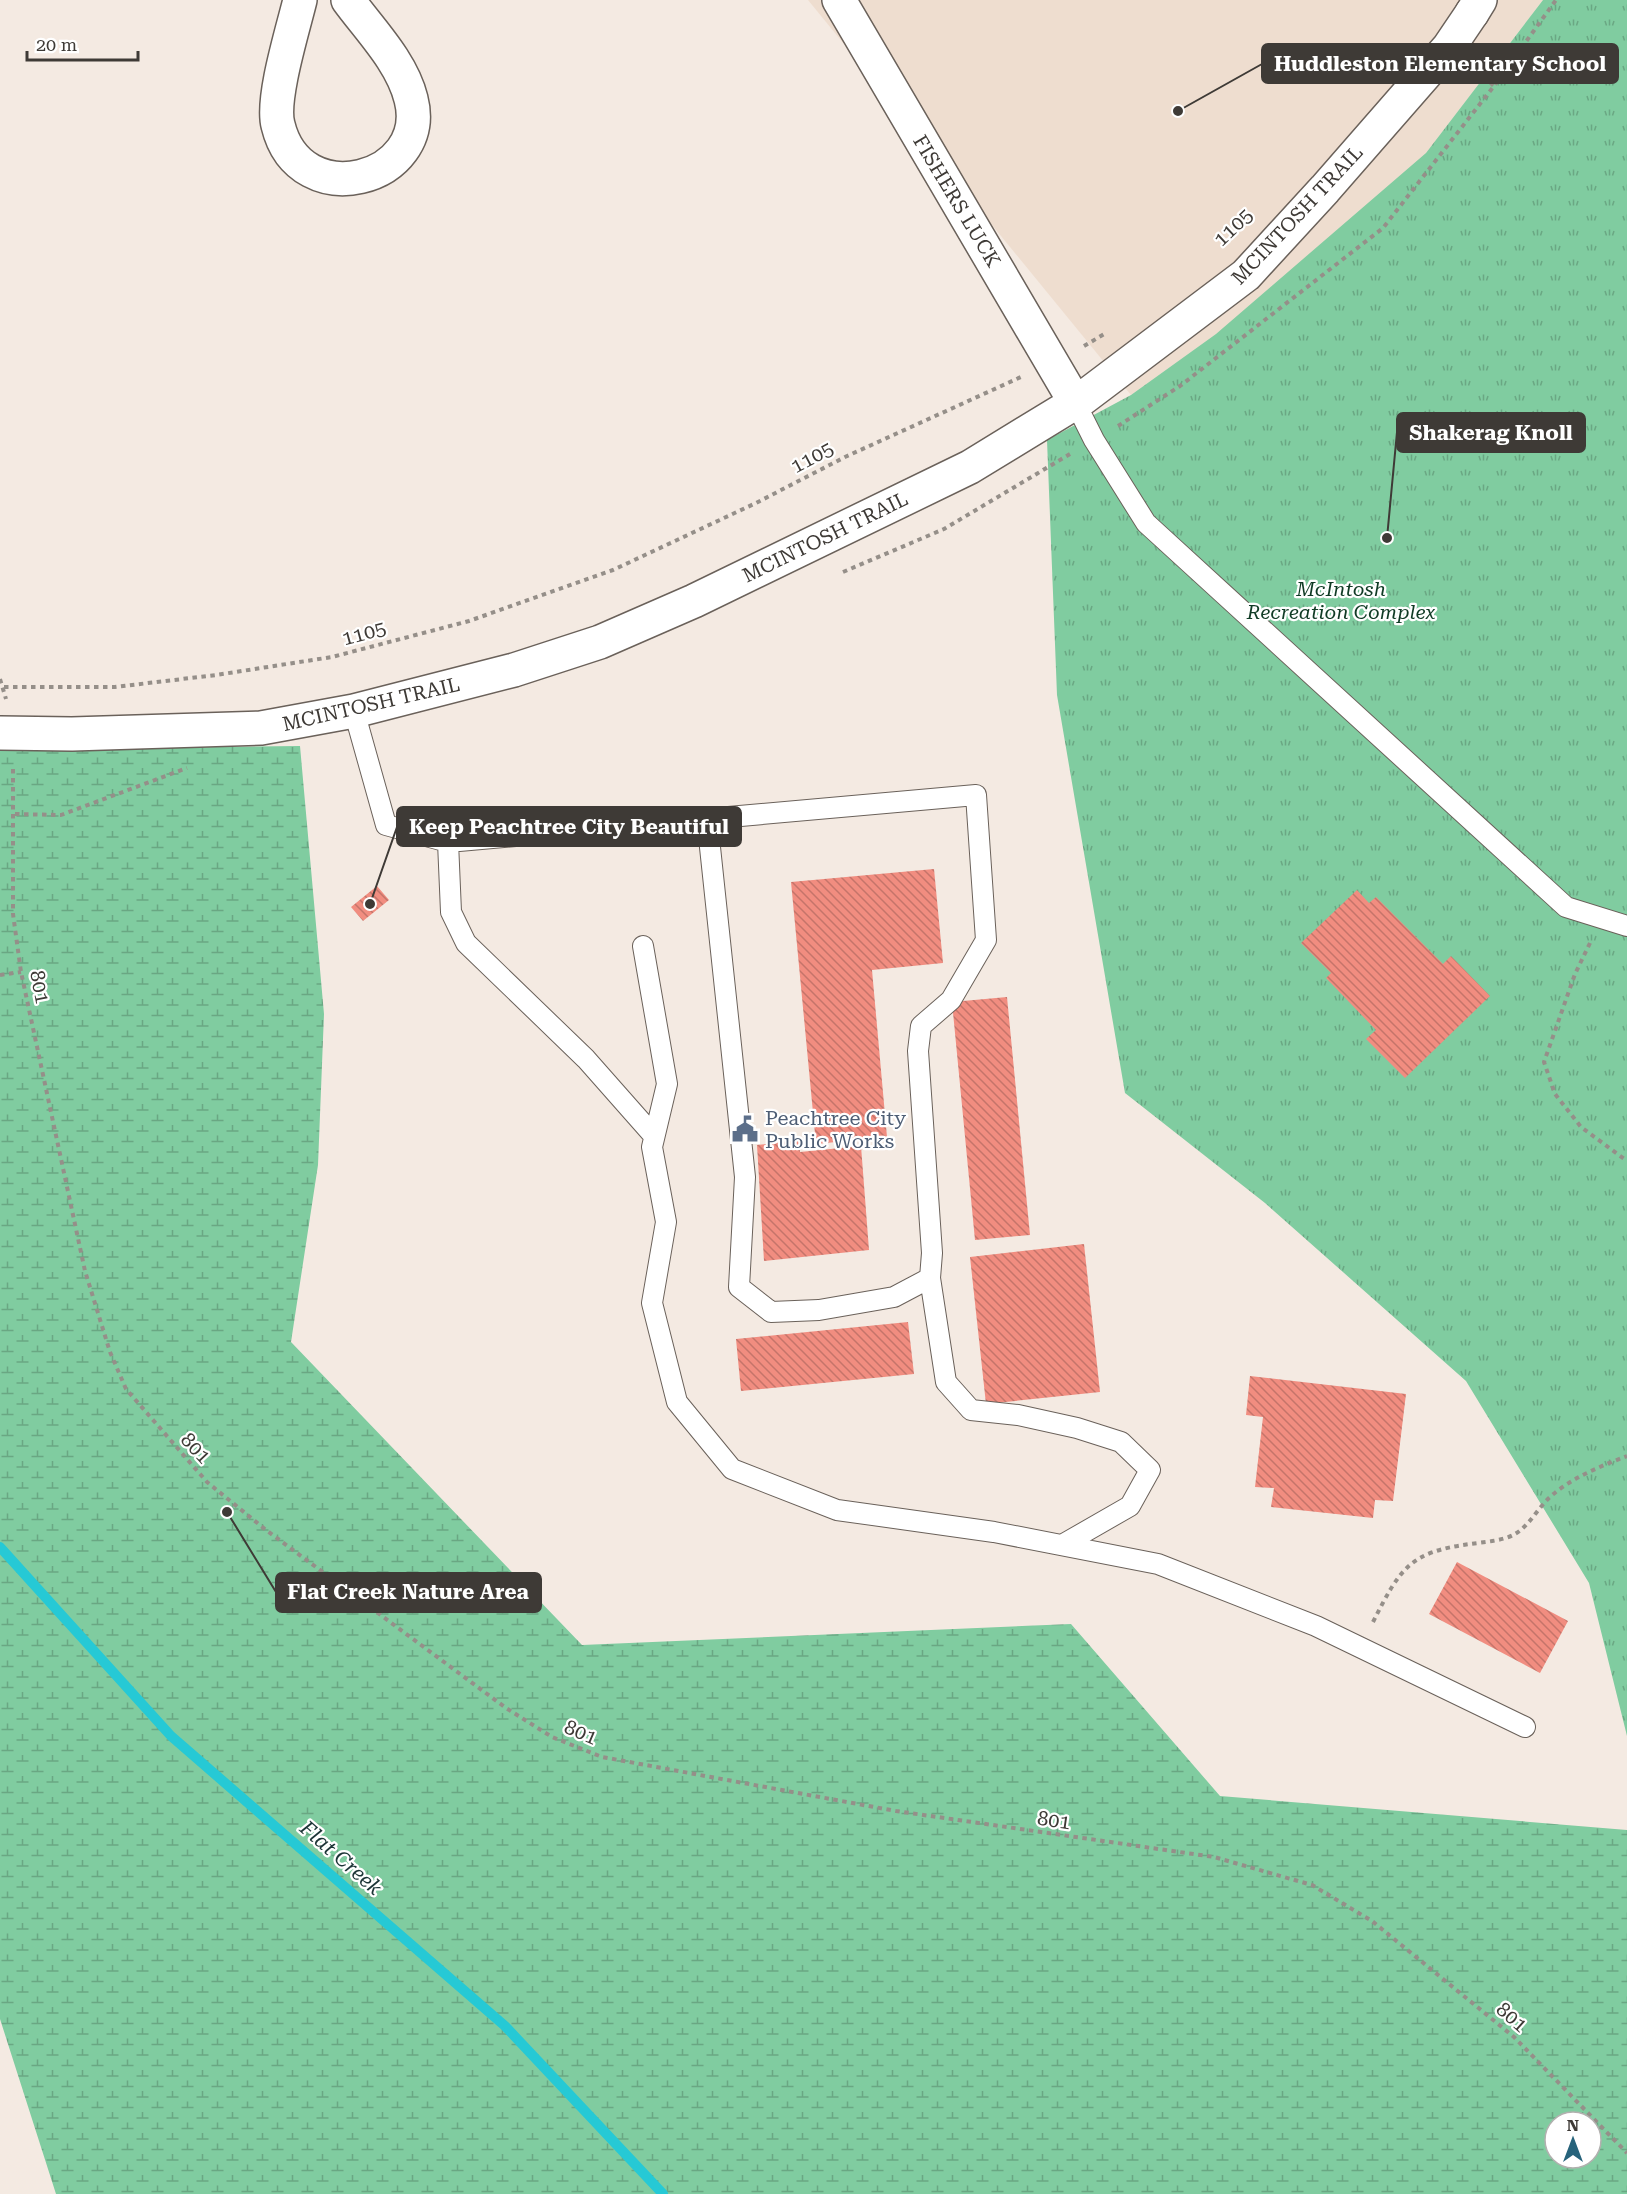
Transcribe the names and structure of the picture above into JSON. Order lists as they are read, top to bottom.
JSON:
{
  "streets": {
    "street": ["FISHERS LUCK", "MCINTOSH TRAIL"],
    "path": ["1105", "801"]
  },
  "crossings": [
    ["FISHERS LUCK", "MCINTOSH TRAIL"],
    ["FISHERS LUCK", "1105"]
  ],
  "water": ["Flat Creek"],
  "parks": ["McIntosh Recreation Complex"],
  "places": {
    "other": [
      "Huddleston Elementary School",
      "Shakerag Knoll",
      "Keep Peachtree City Beautiful",
      "Flat Creek Nature Area"
    ],
    "public building": ["Peachtree City Public Works"]
  },
  "scale_bar": "20 m",
  "north": "top"
}
